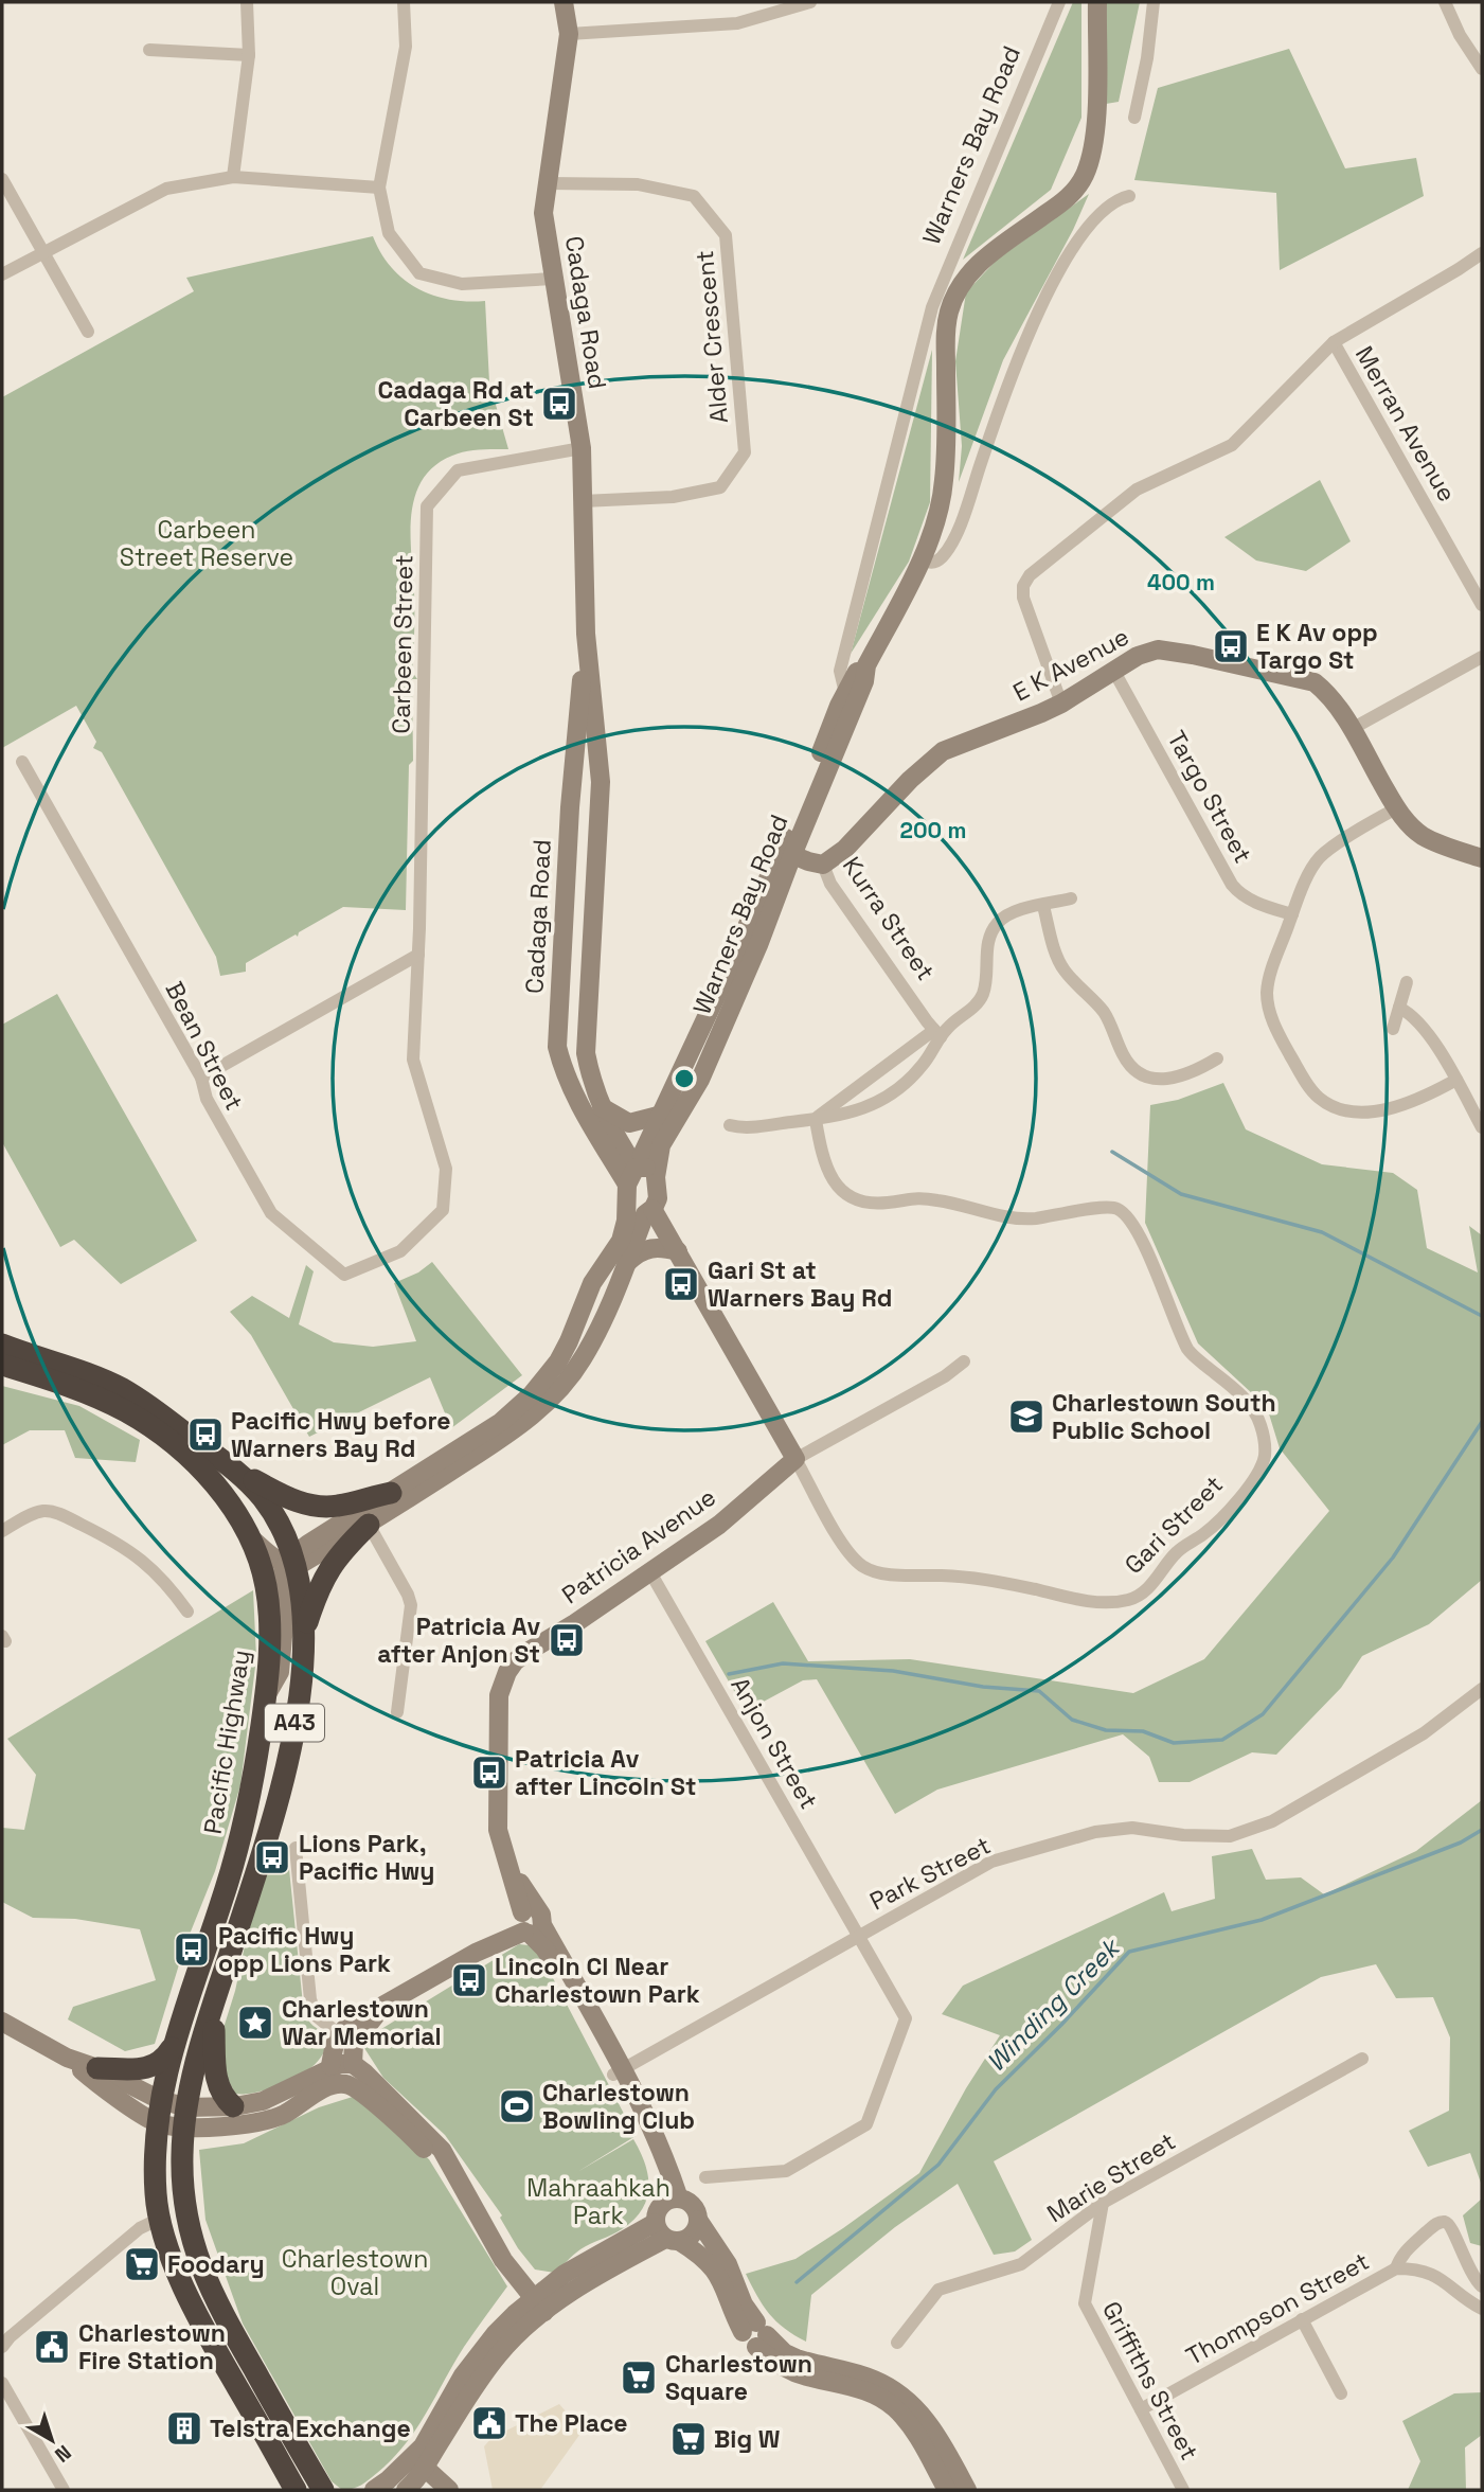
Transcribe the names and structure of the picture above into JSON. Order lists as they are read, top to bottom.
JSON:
{
  "streets": {
    "highway": ["A43", "Pacific Highway"],
    "street": [
      "Warners Bay Road",
      "Cadaga Road",
      "Alder Crescent",
      "Merran Avenue",
      "Carbeen Street",
      "E K Avenue",
      "Targo Street",
      "Kurra Street",
      "Bean Street",
      "Gari Street",
      "Patricia Avenue",
      "Anjon Street",
      "Park Street",
      "Marie Street",
      "Thompson Street",
      "Griffiths Street"
    ]
  },
  "crossings": [
    ["Warners Bay Road", "Cadaga Road"],
    ["Warners Bay Road", "Kurra Street"],
    ["Warners Bay Road", "Gari Street"],
    ["Warners Bay Road", "A43"],
    ["Cadaga Road", "Alder Crescent"],
    ["Cadaga Road", "Carbeen Street"],
    ["Carbeen Street", "Bean Street"],
    ["E K Avenue", "Targo Street"],
    ["E K Avenue", "Kurra Street"],
    ["Gari Street", "Patricia Avenue"],
    ["Patricia Avenue", "Anjon Street"],
    ["Patricia Avenue", "Park Street"],
    ["Anjon Street", "Park Street"],
    ["Marie Street", "Griffiths Street"],
    ["Thompson Street", "Griffiths Street"]
  ],
  "water": ["Winding Creek"],
  "parks": ["Carbeen Street Reserve", "Mahraahkah Park", "Charlestown Oval"],
  "places": {
    "bus stop": [
      "Cadaga Rd at Carbeen St",
      "E K Av opp Targo St",
      "Gari St at Warners Bay Rd",
      "Pacific Hwy before Warners Bay Rd",
      "Patricia Av after Anjon St",
      "Patricia Av after Lincoln St",
      "Lions Park, Pacific Hwy",
      "Pacific Hwy opp Lions Park",
      "Lincoln Cl Near Charlestown Park"
    ],
    "school or university": ["Charlestown South Public School"],
    "place": ["Charlestown War Memorial"],
    "sports": ["Charlestown Bowling Club"],
    "supermarket": ["Foodary", "Charlestown Square", "Big W"],
    "public building": ["Charlestown Fire Station", "The Place"],
    "building": ["Telstra Exchange"]
  },
  "north": "bottom right",
  "rings": ["400 m", "200 m"]
}
